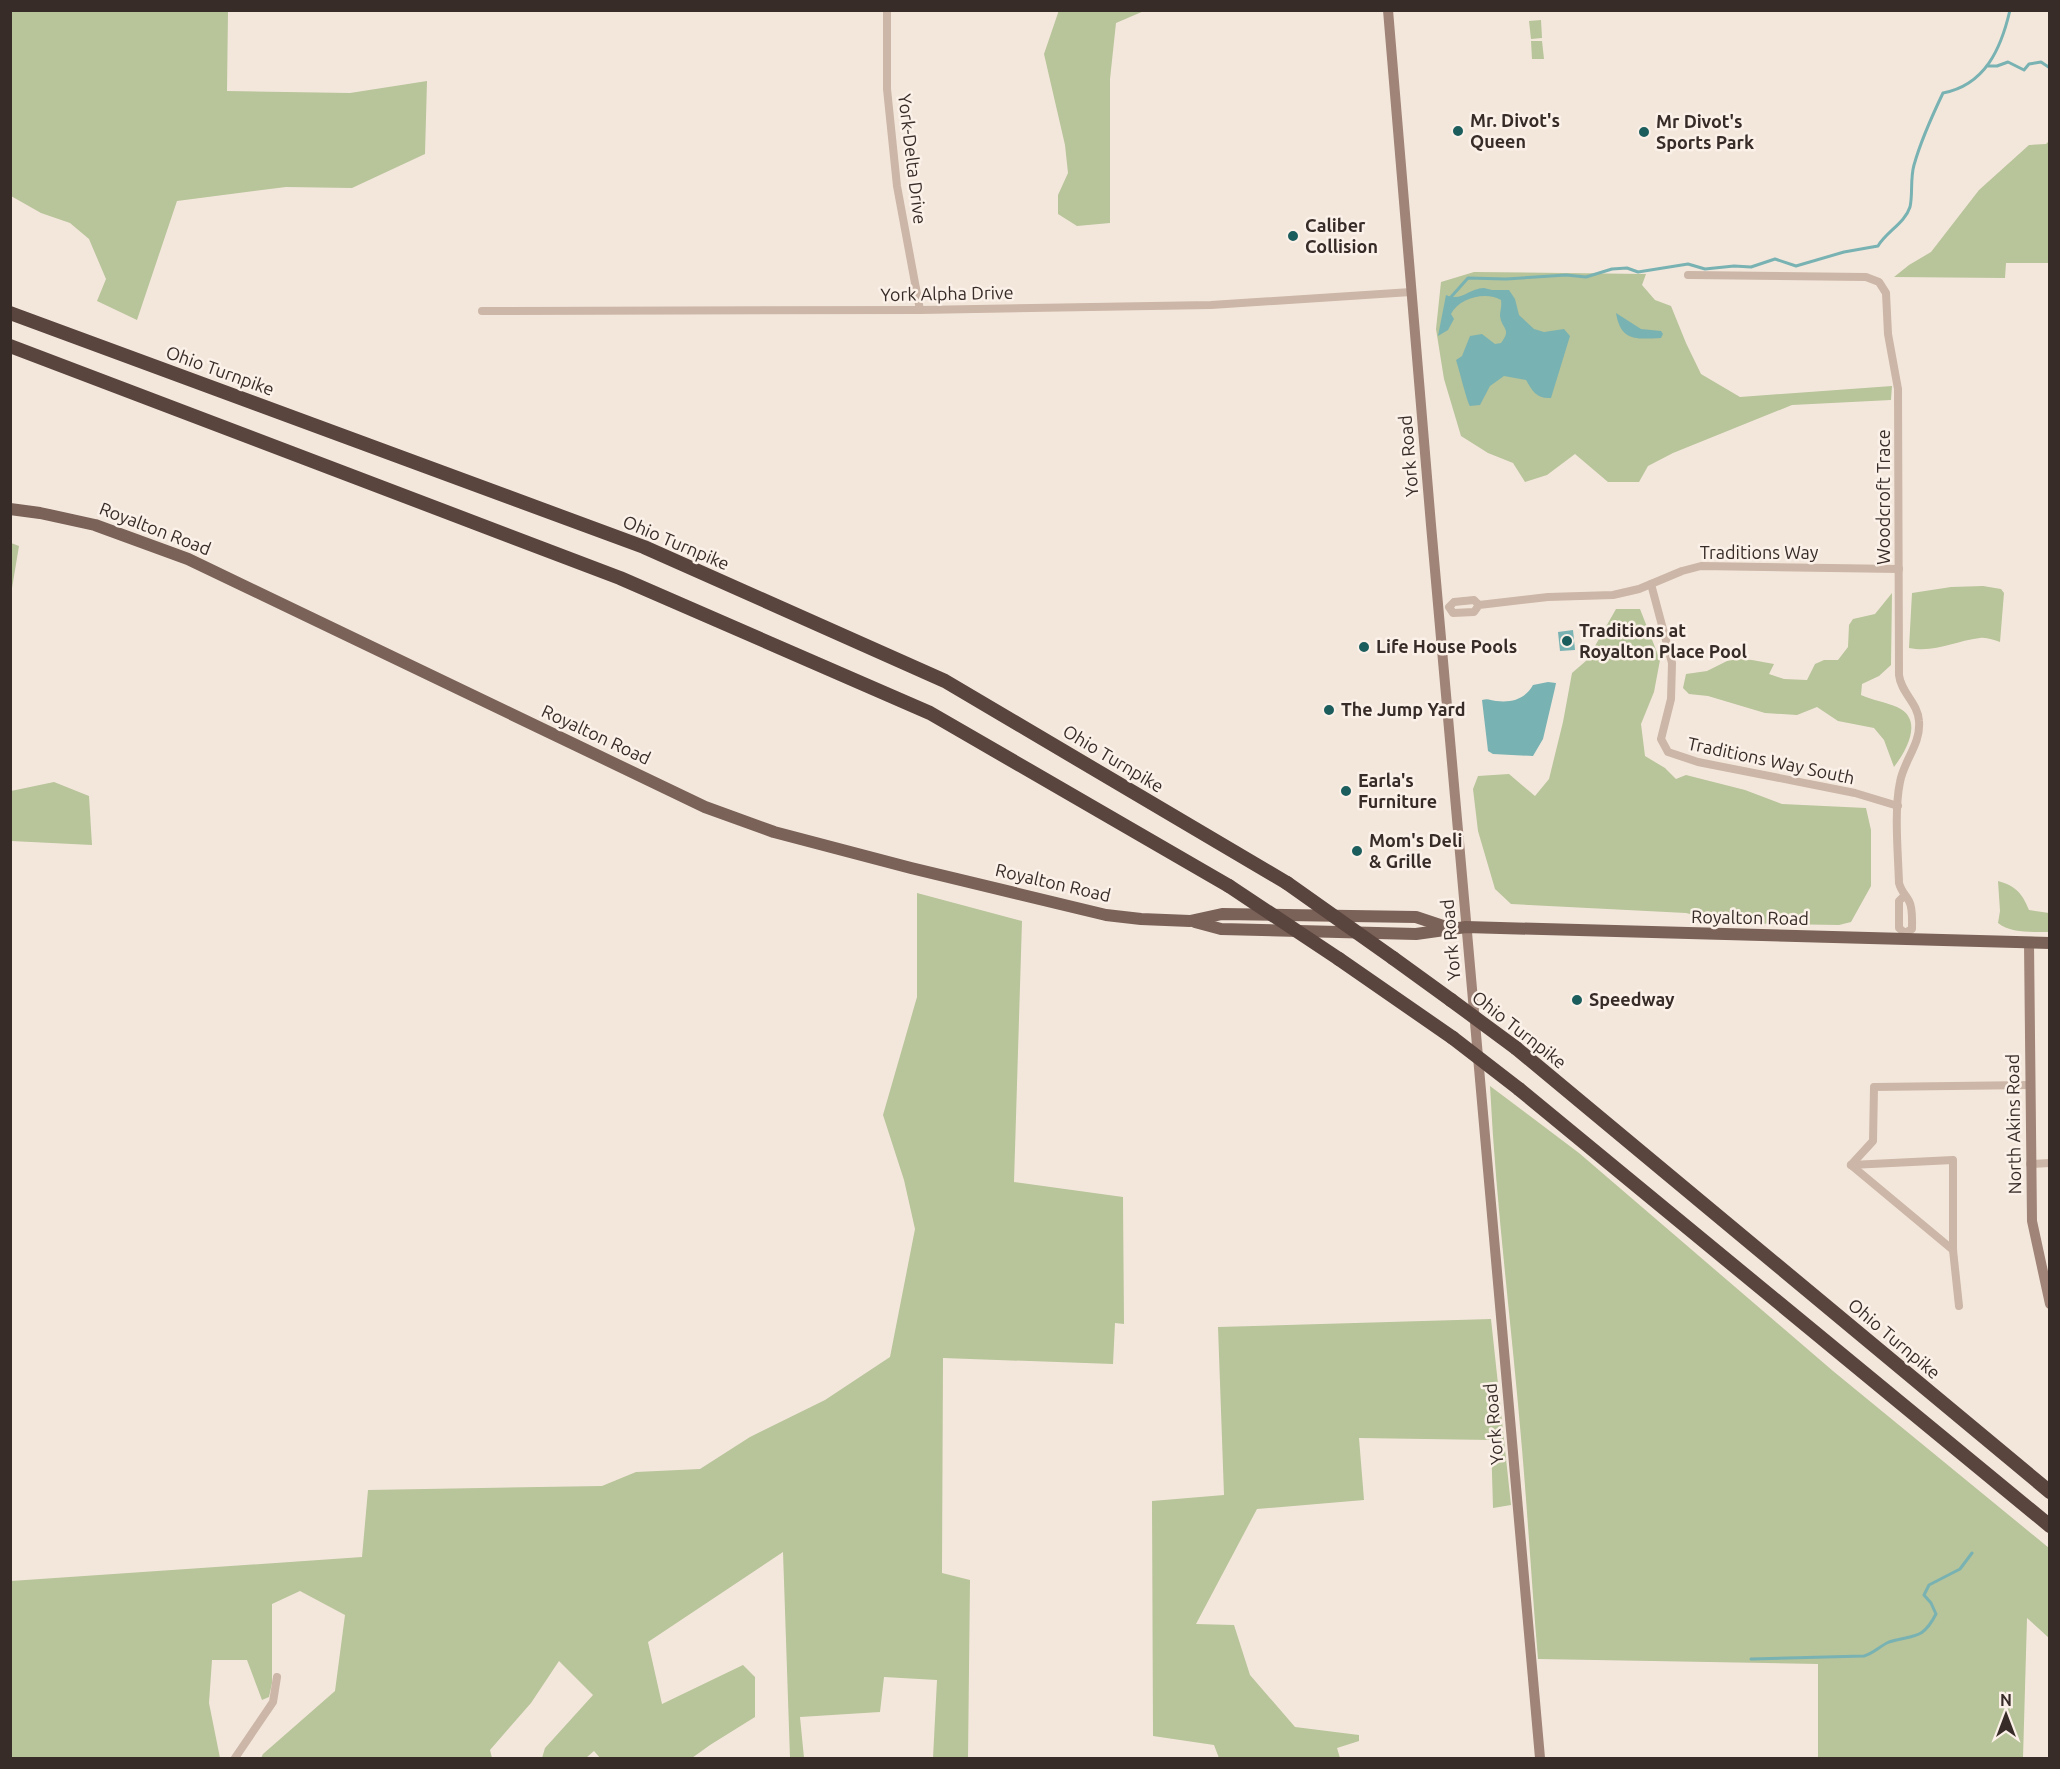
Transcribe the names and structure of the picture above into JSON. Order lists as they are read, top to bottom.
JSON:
{
  "streets": {
    "highway": ["Ohio Turnpike"],
    "main road": ["Royalton Road"],
    "street": [
      "York-Delta Drive",
      "York Alpha Drive",
      "York Road",
      "Woodcroft Trace",
      "Traditions Way",
      "Traditions Way South",
      "North Akins Road"
    ]
  },
  "crossings": [
    ["York-Delta Drive", "York Alpha Drive"],
    ["York Alpha Drive", "York Road"],
    ["York Road", "Royalton Road"],
    ["York Road", "Traditions Way"],
    ["Woodcroft Trace", "Royalton Road"],
    ["Woodcroft Trace", "Traditions Way"],
    ["Woodcroft Trace", "Traditions Way South"],
    ["Royalton Road", "North Akins Road"],
    ["Traditions Way", "Traditions Way South"]
  ],
  "places": [
    "Mr. Divot's Queen",
    "Mr Divot's Sports Park",
    "Caliber Collision",
    "Traditions at Royalton Place Pool",
    "Life House Pools",
    "The Jump Yard",
    "Earla's Furniture",
    "Mom's Deli & Grille",
    "Speedway"
  ],
  "north": "top"
}
